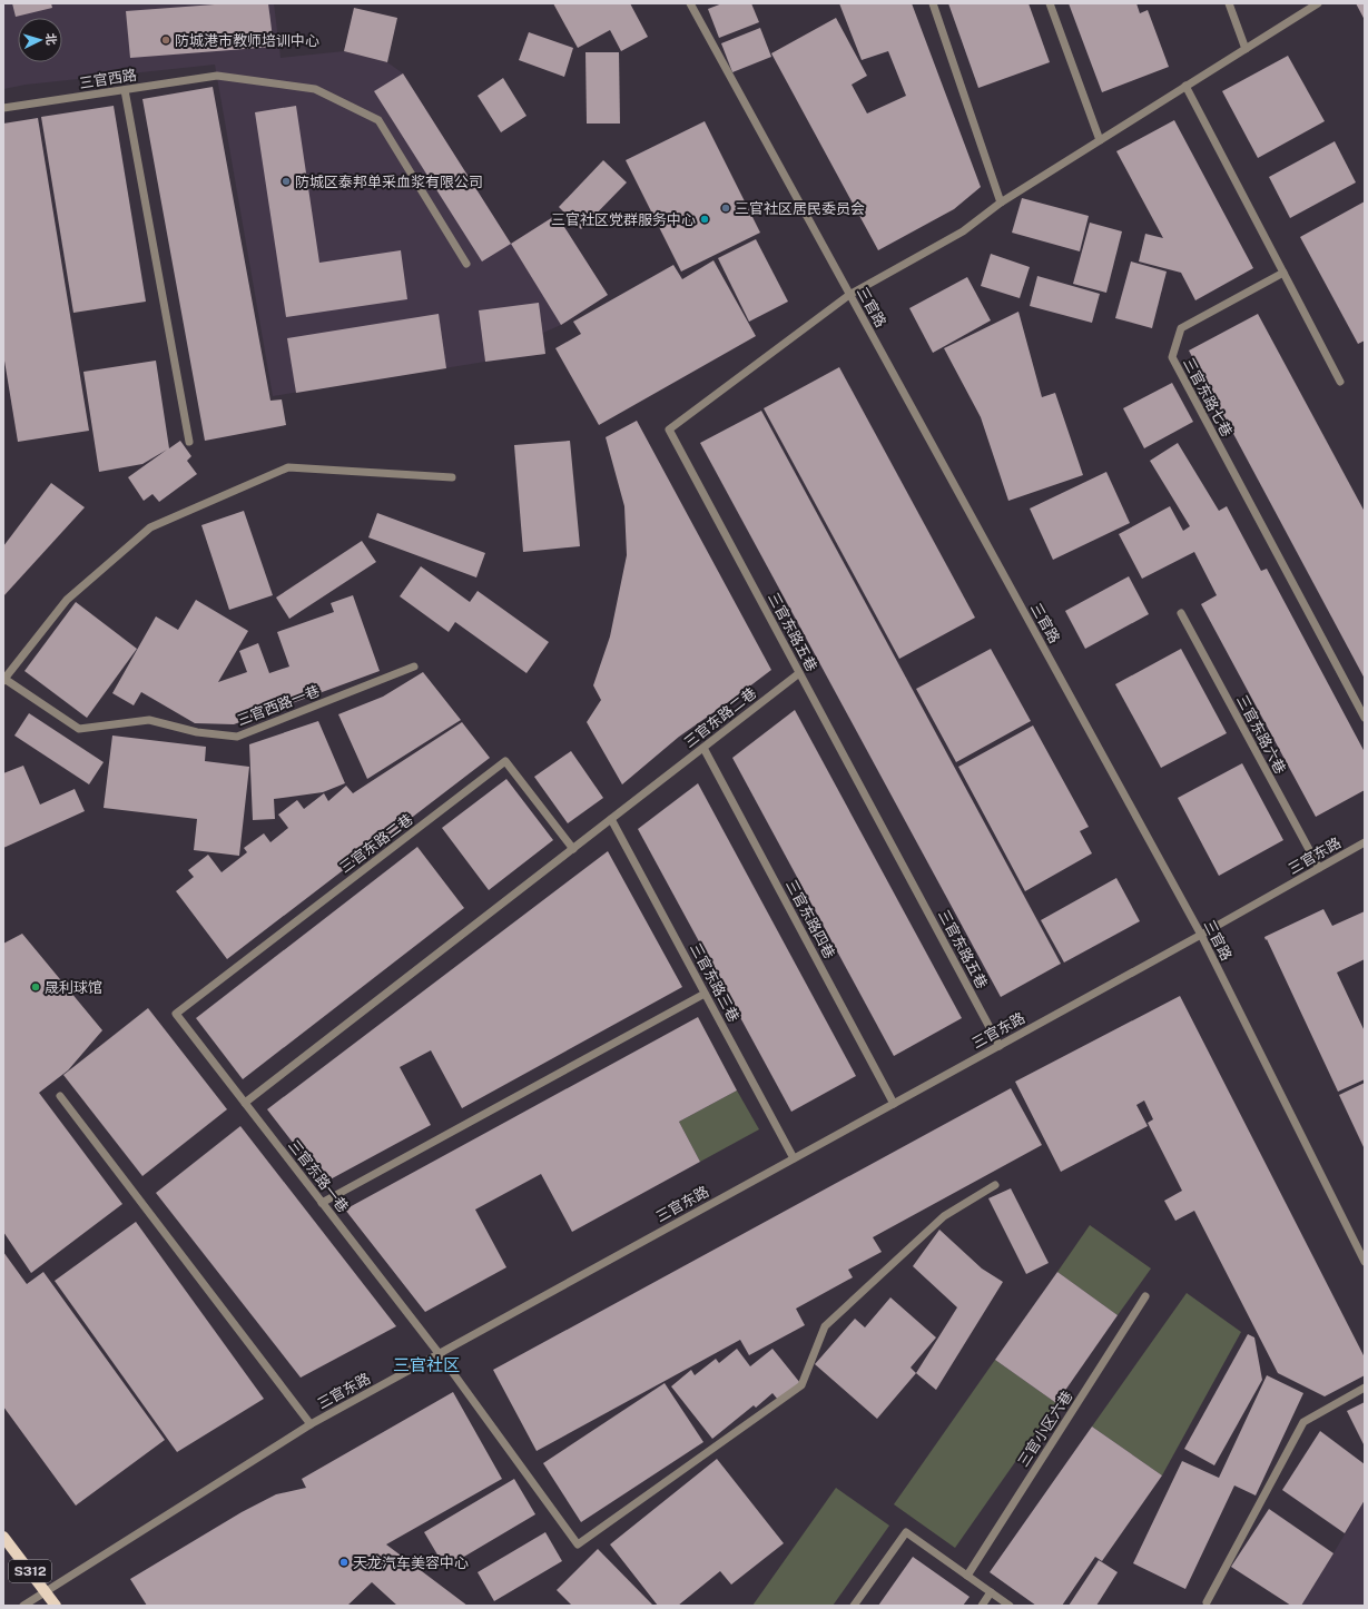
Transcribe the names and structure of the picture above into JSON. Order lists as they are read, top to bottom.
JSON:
{
  "streets": {
    "main road": ["S312"],
    "street": [
      "三官西路",
      "三官路",
      "三官东路七巷",
      "三官东路五巷",
      "三官西路一巷",
      "三官东路二巷",
      "三官东路六巷",
      "三官东路",
      "三官东路四巷",
      "三官东路三巷",
      "三官东路一巷",
      "三官小区六巷"
    ]
  },
  "crossings": [
    ["三官路", "三官东路五巷"],
    ["三官路", "三官东路"],
    ["三官东路五巷", "三官东路二巷"],
    ["三官东路五巷", "三官东路"],
    ["三官东路二巷", "三官东路四巷"],
    ["三官东路二巷", "三官东路三巷"],
    ["三官东路二巷", "三官东路一巷"],
    ["三官东路六巷", "三官东路"],
    ["三官东路", "三官东路四巷"],
    ["三官东路", "三官东路三巷"],
    ["三官东路", "三官东路一巷"],
    ["三官东路", "S312"]
  ],
  "districts": ["三官社区"],
  "places": [
    "防城港市教师培训中心",
    "防城区泰邦单采血浆有限公司",
    "三官社区居民委员会",
    "三官社区党群服务中心",
    "晟利球馆",
    "天龙汽车美容中心"
  ],
  "north": "right"
}
